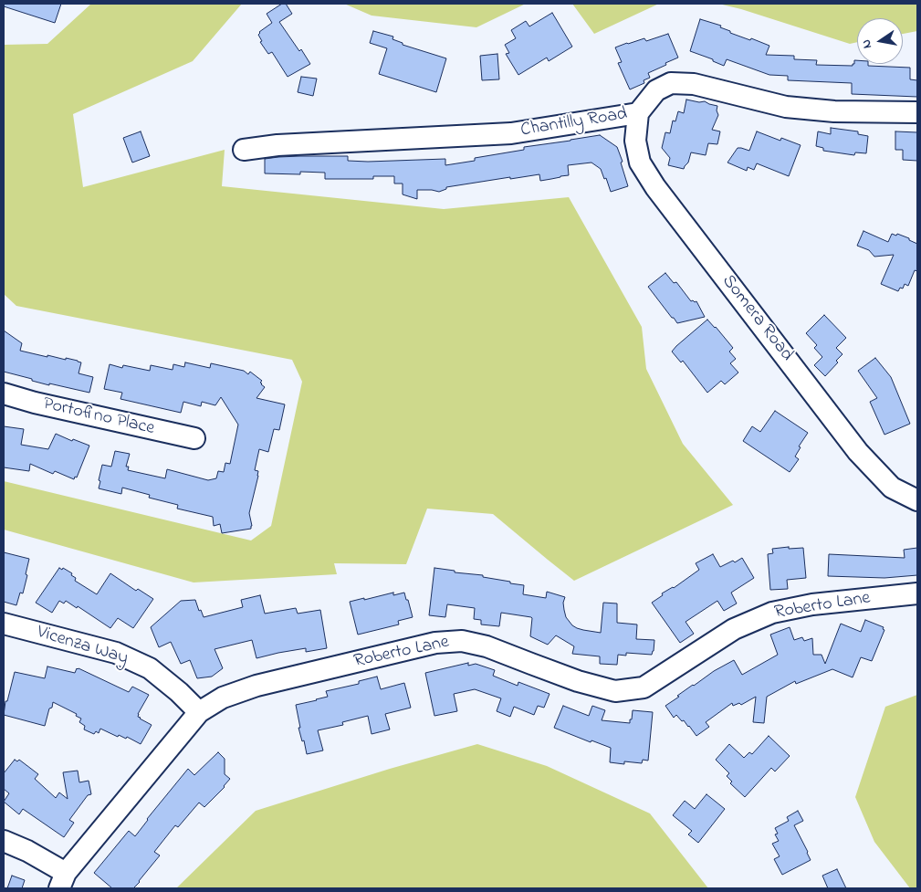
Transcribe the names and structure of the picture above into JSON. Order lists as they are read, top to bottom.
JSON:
{
  "streets": {
    "street": [
      "Chantilly Road",
      "Somera Road",
      "Portofino Place",
      "Roberto Lane",
      "Vicenza Way"
    ]
  },
  "crossings": [
    ["Chantilly Road", "Somera Road"],
    ["Roberto Lane", "Vicenza Way"]
  ],
  "north": "left"
}
